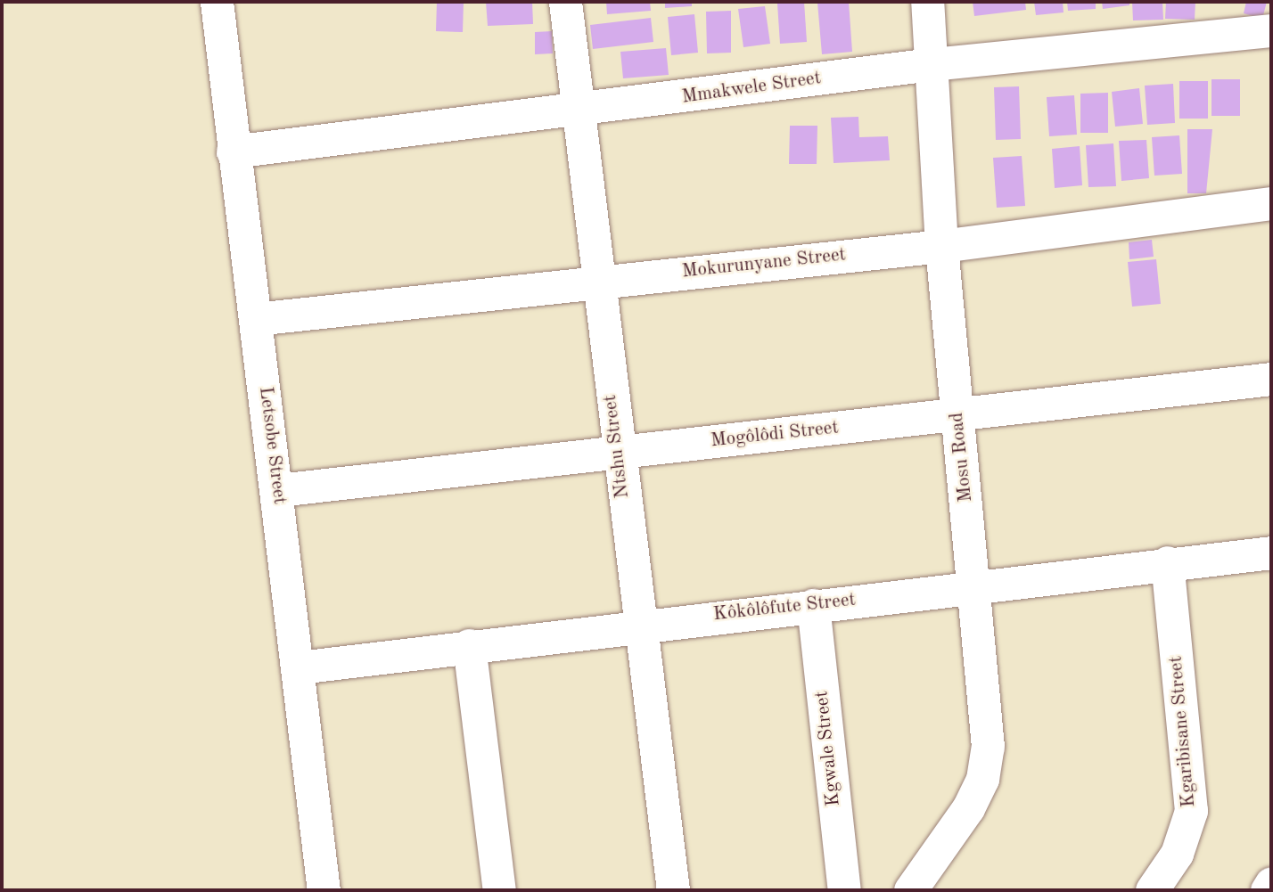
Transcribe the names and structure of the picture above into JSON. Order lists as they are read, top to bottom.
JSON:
{
  "streets": {
    "street": [
      "Mmakwele Street",
      "Mokurunyane Street",
      "Mogôlôdi Street",
      "Letsobe Street",
      "Ntshu Street",
      "Mosu Road",
      "Kôkôlôfute Street",
      "Kgaribisane Street",
      "Kgwale Street"
    ]
  },
  "crossings": [
    ["Mmakwele Street", "Letsobe Street"],
    ["Mmakwele Street", "Ntshu Street"],
    ["Mmakwele Street", "Mosu Road"],
    ["Mokurunyane Street", "Letsobe Street"],
    ["Mokurunyane Street", "Ntshu Street"],
    ["Mokurunyane Street", "Mosu Road"],
    ["Mogôlôdi Street", "Letsobe Street"],
    ["Mogôlôdi Street", "Ntshu Street"],
    ["Mogôlôdi Street", "Mosu Road"],
    ["Letsobe Street", "Kôkôlôfute Street"],
    ["Ntshu Street", "Kôkôlôfute Street"],
    ["Mosu Road", "Kôkôlôfute Street"],
    ["Kôkôlôfute Street", "Kgaribisane Street"],
    ["Kôkôlôfute Street", "Kgwale Street"]
  ]
}
